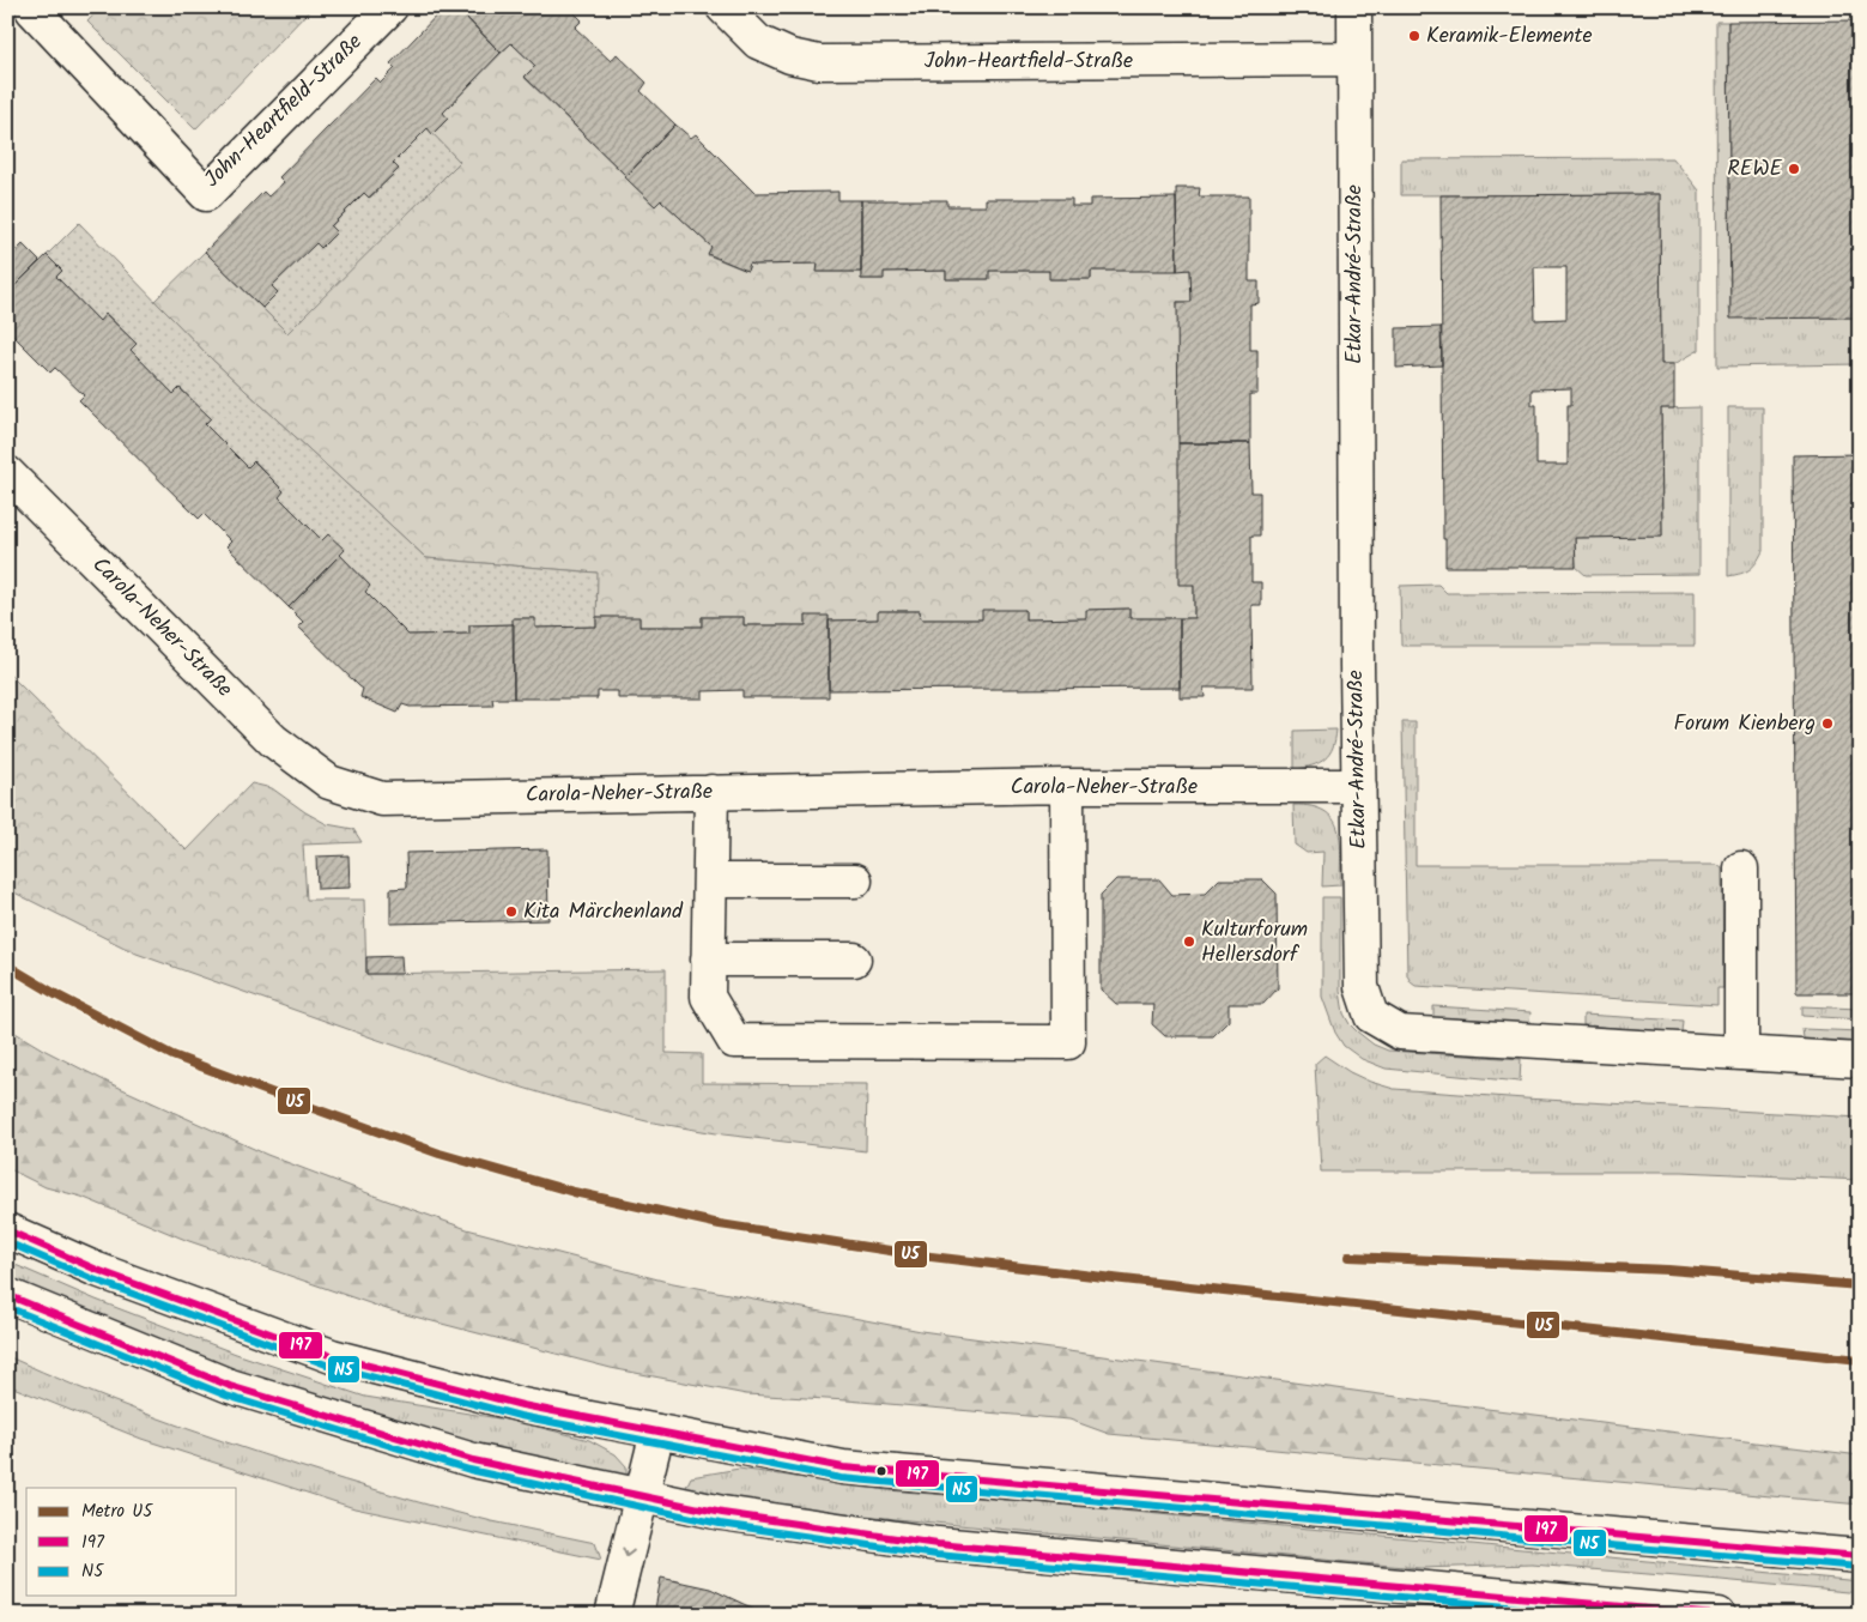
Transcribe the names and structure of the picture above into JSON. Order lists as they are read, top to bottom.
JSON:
{
  "streets": {
    "street": ["John-Heartfield-Straße", "Etkar-André-Straße", "Carola-Neher-Straße"]
  },
  "crossings": [
    ["John-Heartfield-Straße", "Etkar-André-Straße"],
    ["Etkar-André-Straße", "Carola-Neher-Straße"]
  ],
  "places": [
    "Keramik-Elemente",
    "REWE",
    "Forum Kienberg",
    "Kita Märchenland",
    "Kulturforum Hellersdorf"
  ],
  "lines": ["metro line U5", "transit line 197", "transit line N5"],
  "legend": ["Metro U5", "197", "N5"]
}
